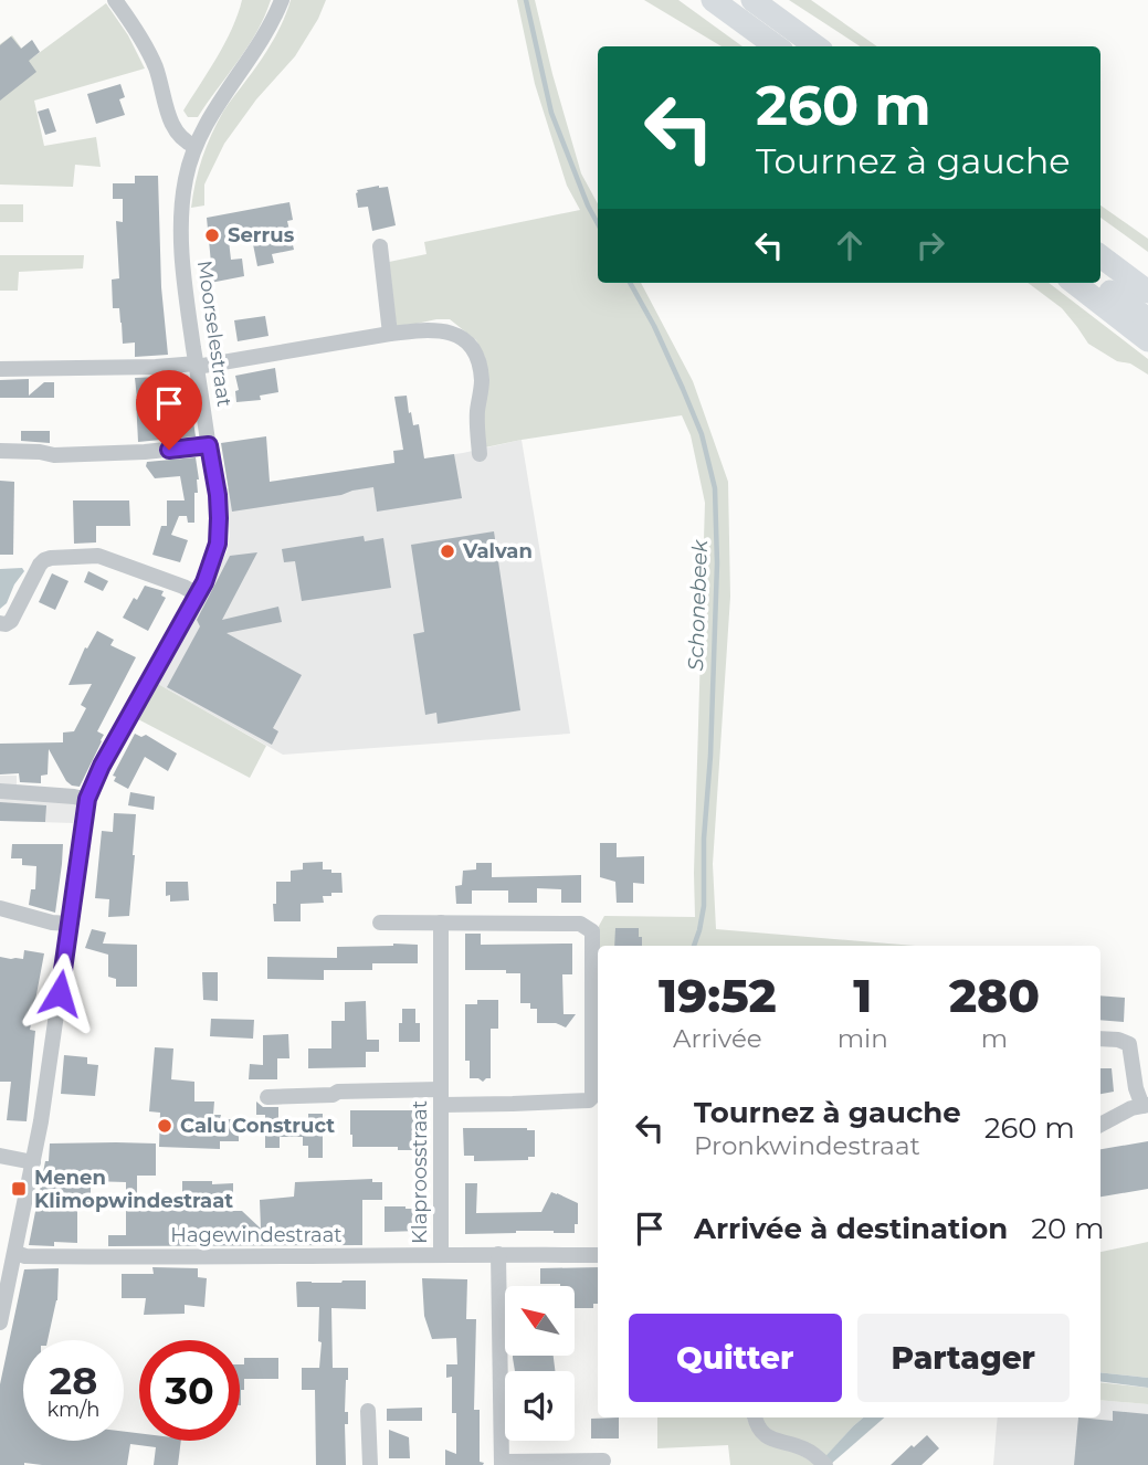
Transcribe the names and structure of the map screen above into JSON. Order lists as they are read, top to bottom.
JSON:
{
  "streets": {
    "street": ["Moorselestraat", "Klaproosstraat", "Hagewindestraat"]
  },
  "crossings": [
    ["Moorselestraat", "Hagewindestraat"],
    ["Klaproosstraat", "Hagewindestraat"]
  ],
  "water": ["Schonebeek"],
  "places": {
    "other": ["Serrus", "Valvan", "Calu Construct"],
    "transit": ["Menen Klimopwindestraat"]
  },
  "north": "top left",
  "page": {
    "turn": ["260 m", "Tournez à gauche"],
    "eta": [
      "19:52",
      "Arrivée",
      "1",
      "min",
      "280",
      "m"
    ],
    "list": [
      {
        "name": "Tournez à gauche",
        "note": "Pronkwindestraat",
        "value": "260 m"
      },
      {
        "name": "Arrivée à destination",
        "value": "20 m"
      }
    ],
    "buttons": ["Quitter", "Partager"],
    "speed": "28 km/h",
    "limit": "30"
  }
}
